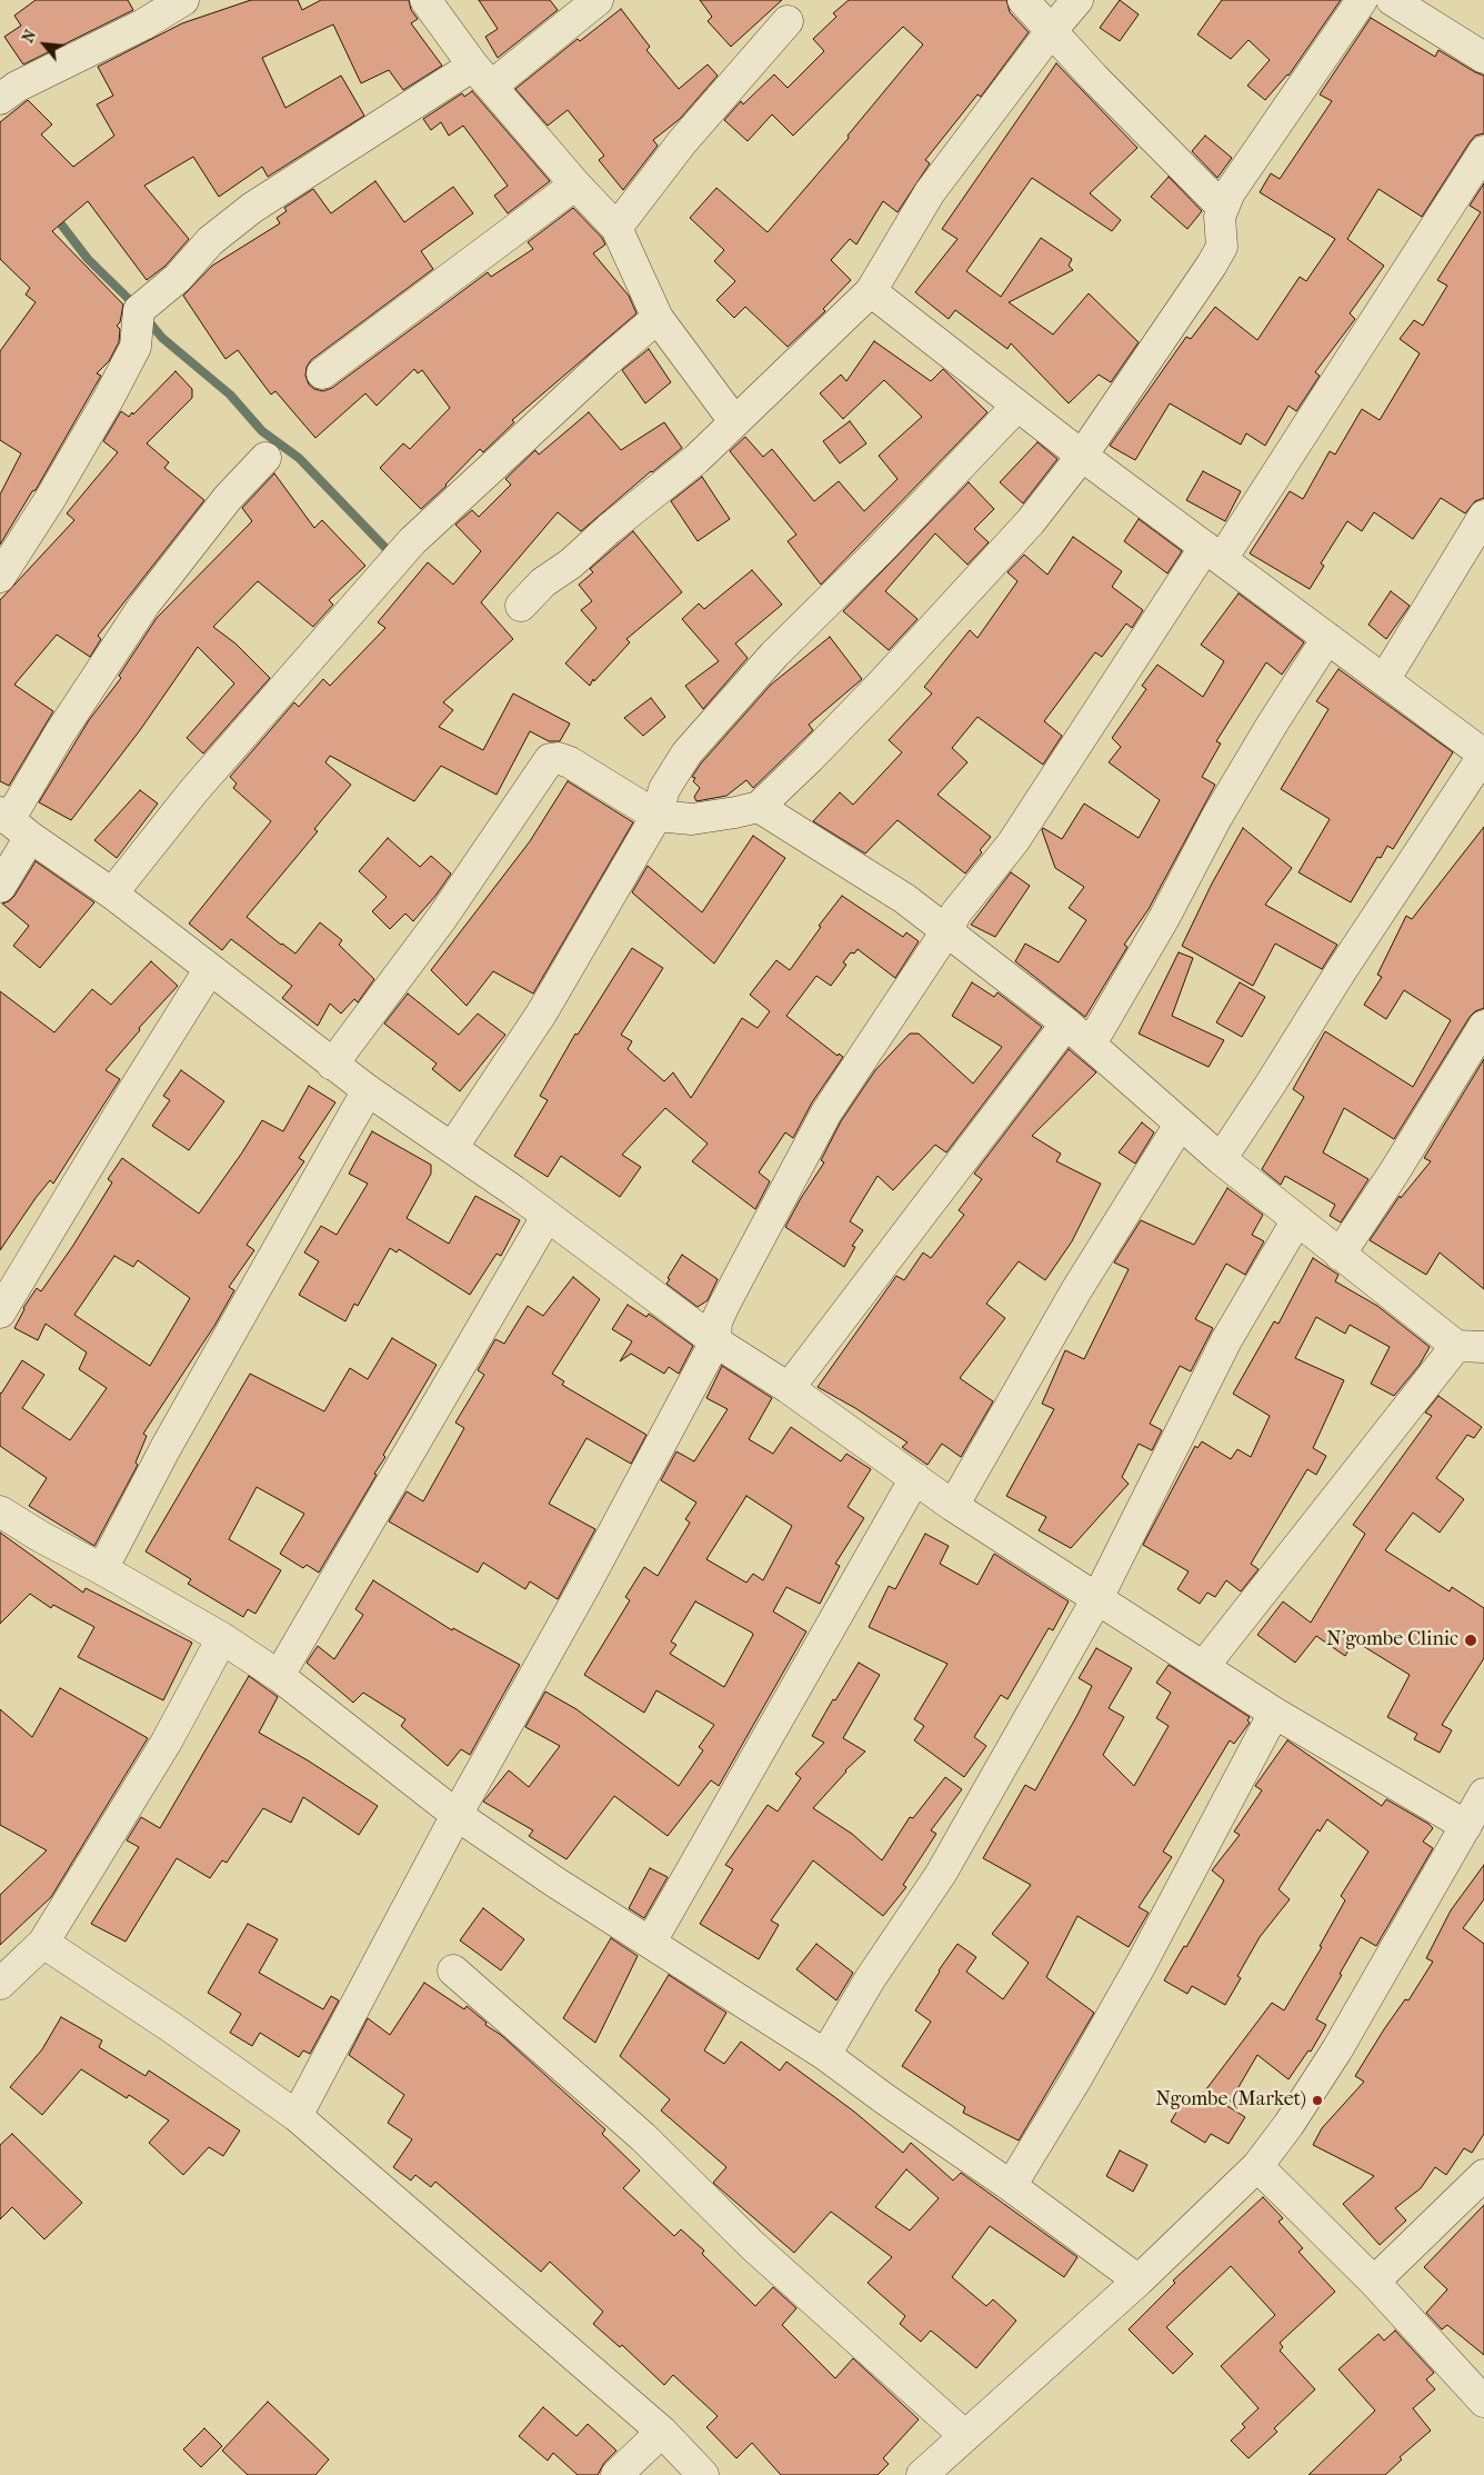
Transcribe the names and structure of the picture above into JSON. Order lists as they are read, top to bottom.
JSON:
{
  "places": ["N'gombe Clinic", "Ngombe (Market)"],
  "north": "top left"
}
